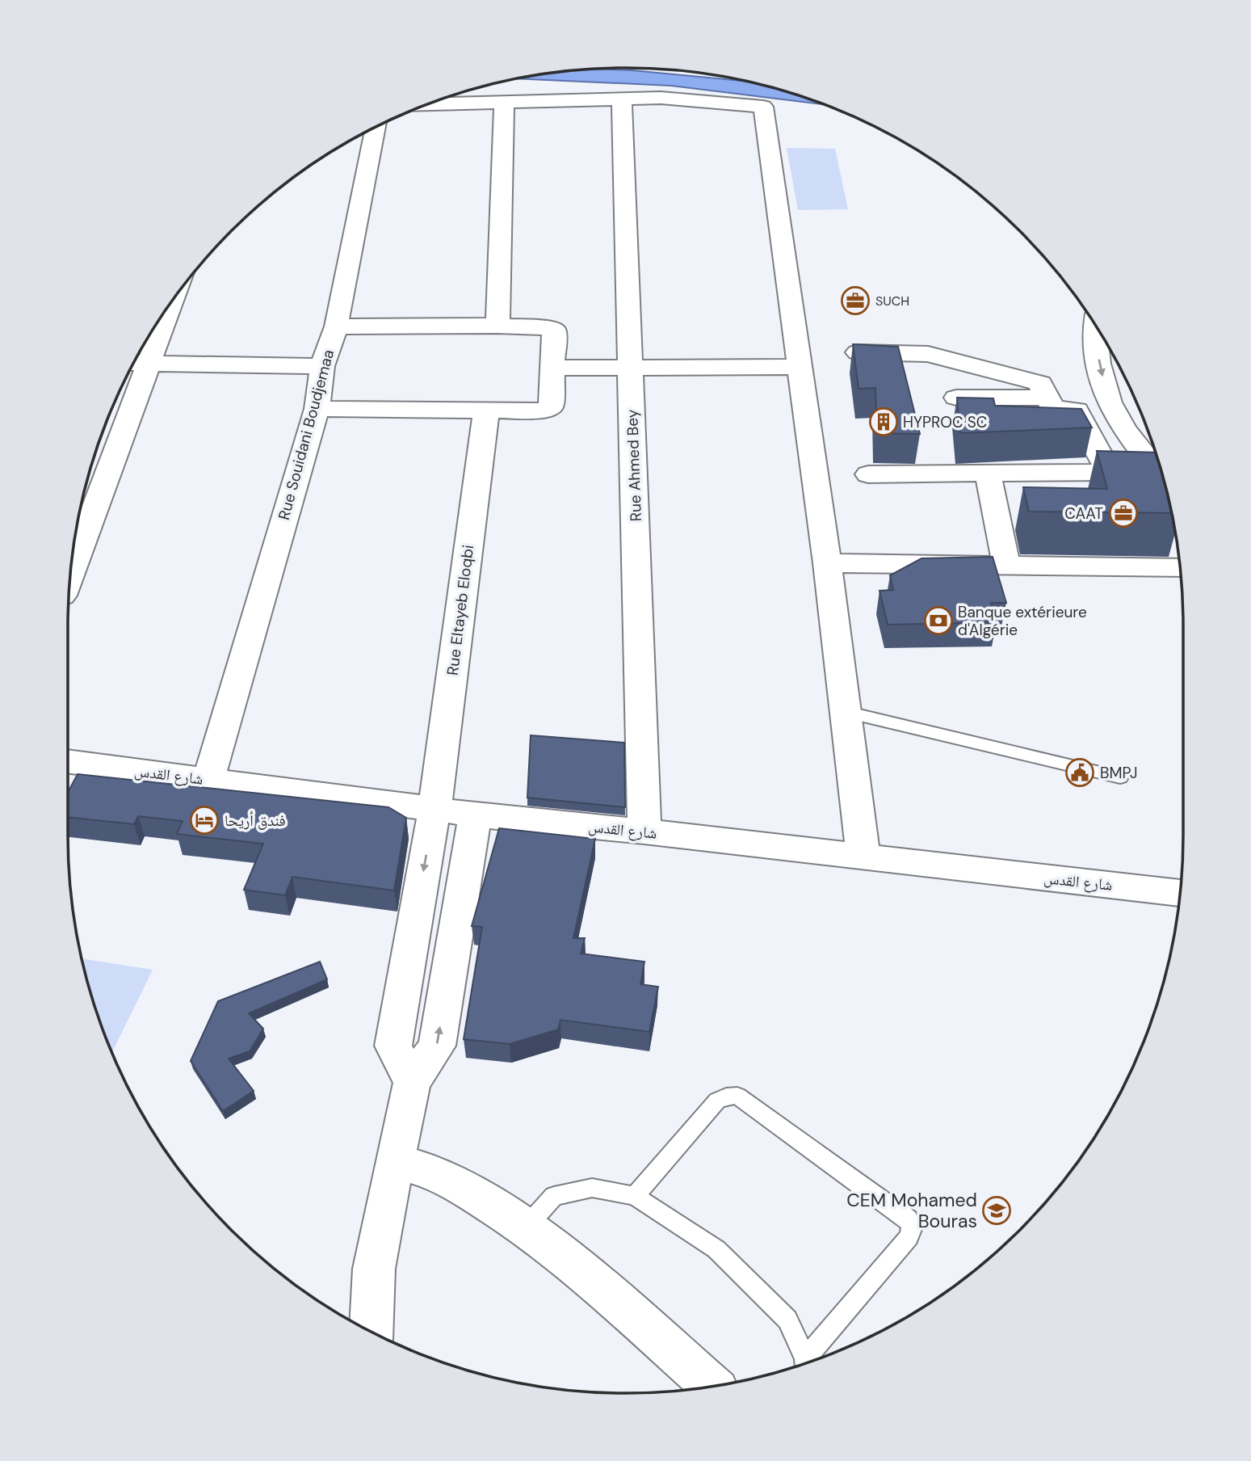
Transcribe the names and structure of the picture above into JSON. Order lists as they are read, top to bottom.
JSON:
{
  "streets": {
    "street": [
      "Rue Souidani Boudjemaa",
      "Rue Ahmed Bey",
      "Rue Eltayeb Eloqbi",
      "شارع القدس"
    ]
  },
  "crossings": [
    ["Rue Souidani Boudjemaa", "شارع القدس"],
    ["Rue Ahmed Bey", "شارع القدس"],
    ["Rue Eltayeb Eloqbi", "شارع القدس"]
  ],
  "places": {
    "office": ["SUCH", "CAAT"],
    "building": ["HYPROC SC"],
    "bank": ["Banque extérieure d'Algérie"],
    "public building": ["BMPJ"],
    "hotel": ["فندق أريحا"],
    "school or university": ["CEM Mohamed Bouras"]
  }
}
